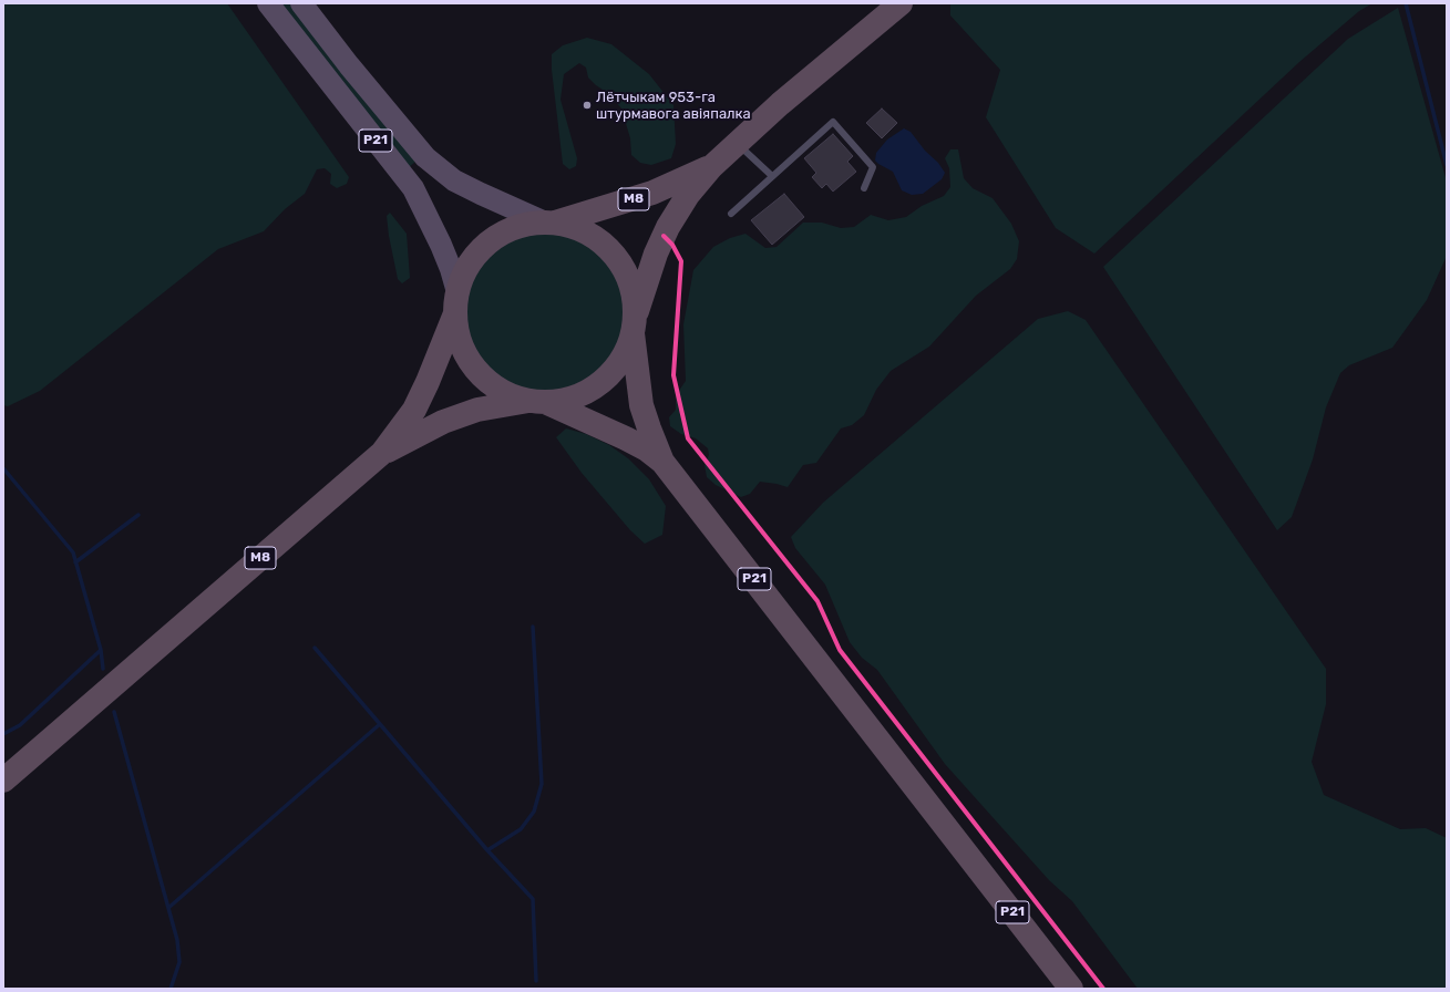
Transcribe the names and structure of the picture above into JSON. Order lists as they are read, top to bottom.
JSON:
{
  "streets": {
    "highway": ["Р21", "М8"]
  },
  "crossings": [
    ["Р21", "М8"]
  ],
  "places": ["Лётчыкам 953-га штурмавога авіяпалка"]
}
